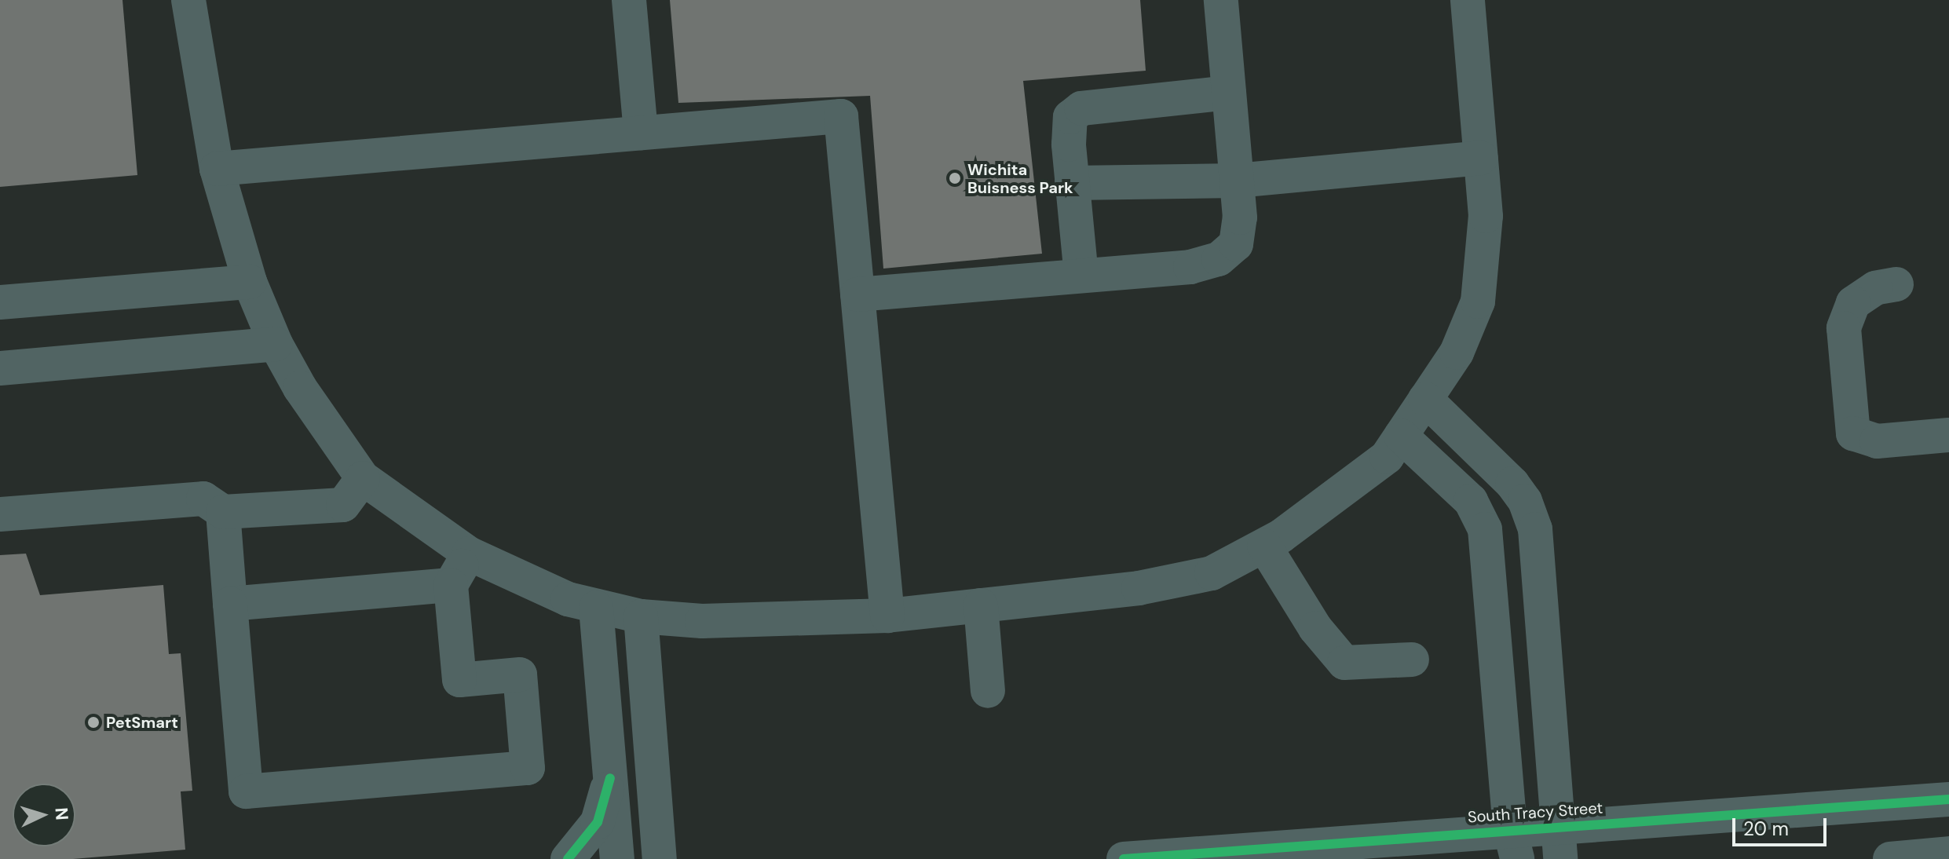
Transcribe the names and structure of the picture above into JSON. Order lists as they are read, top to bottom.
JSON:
{
  "streets": {
    "street": ["South Tracy Street"]
  },
  "places": ["Wichita Buisness Park", "PetSmart"],
  "scale_bar": "20 m",
  "north": "right"
}
